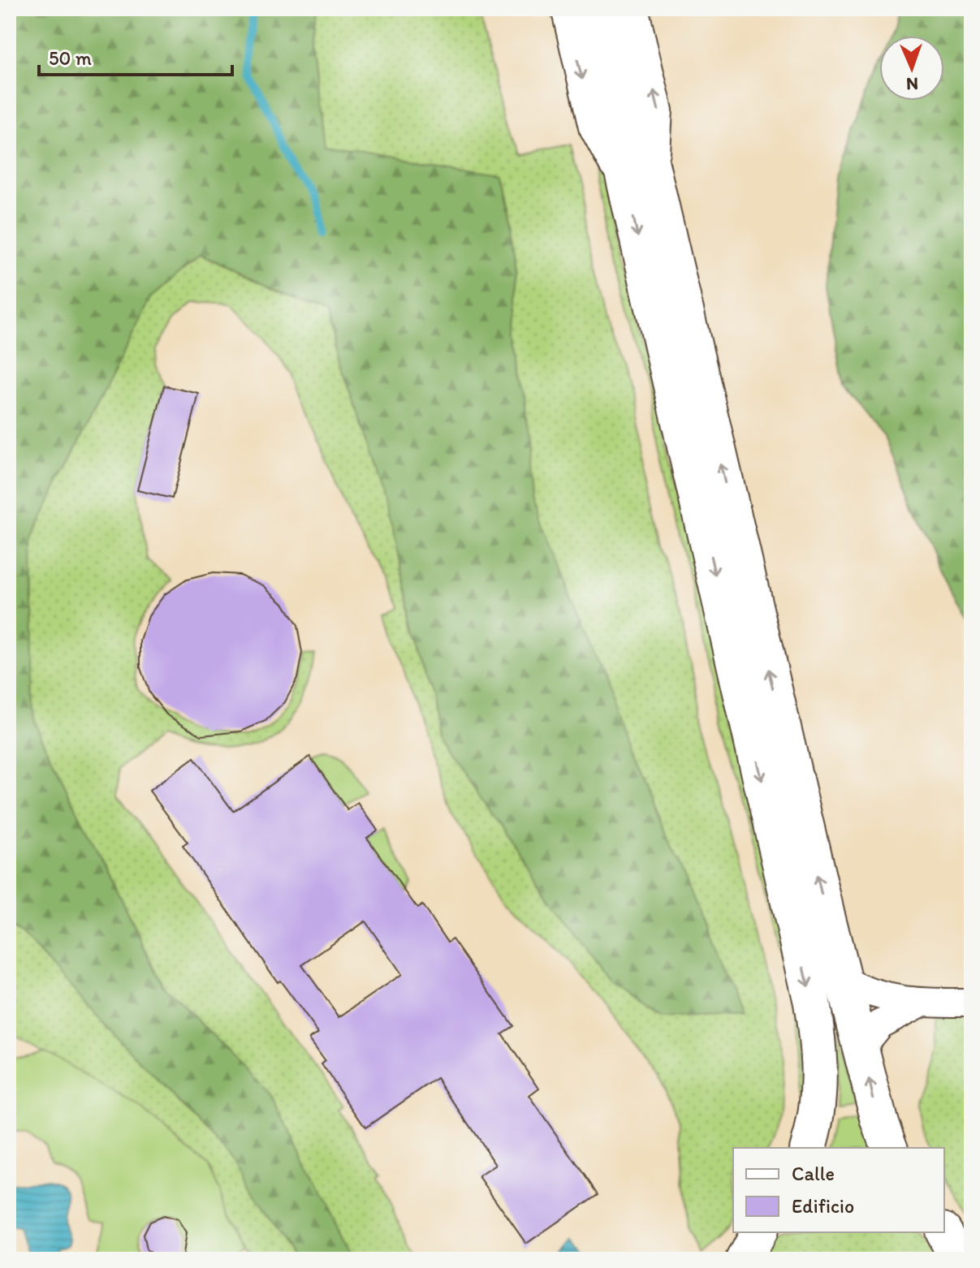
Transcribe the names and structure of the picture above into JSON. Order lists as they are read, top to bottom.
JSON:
{
  "legend": ["Calle", "Edificio"],
  "scale_bar": "50 m",
  "north": "bottom"
}
